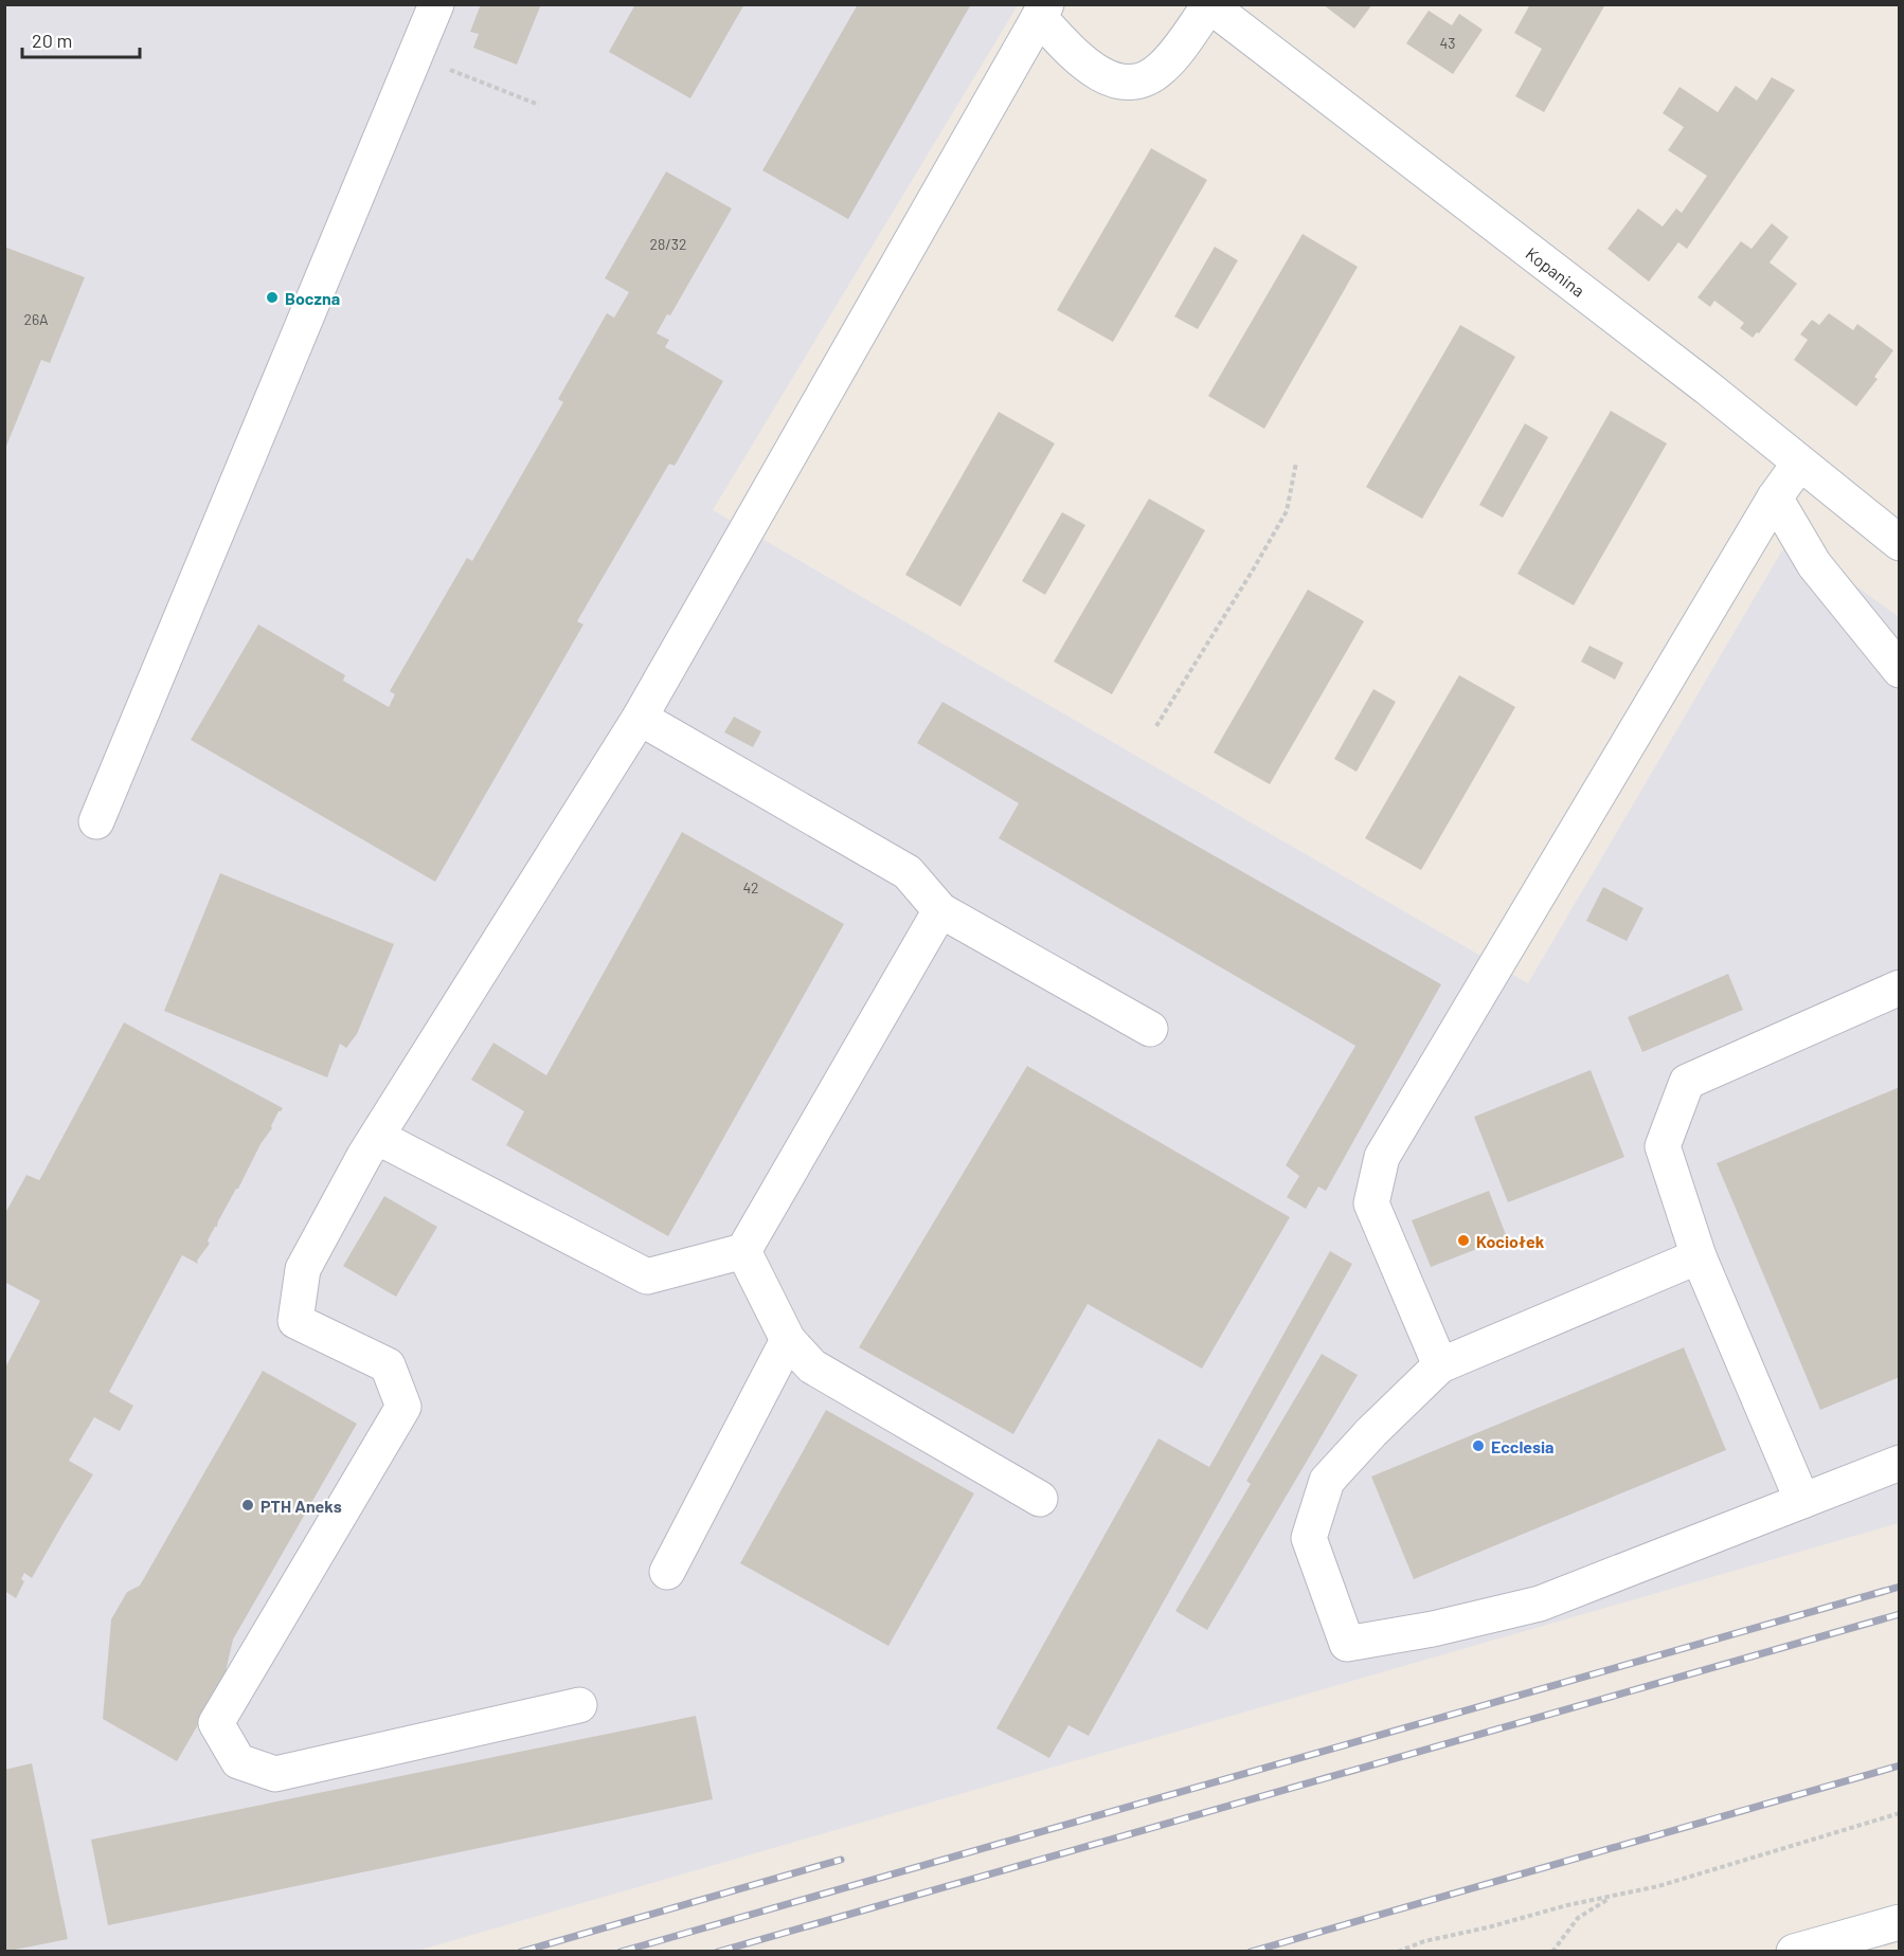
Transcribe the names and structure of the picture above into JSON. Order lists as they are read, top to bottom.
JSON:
{
  "streets": {
    "street": ["Kopanina"]
  },
  "places": [
    "Boczna",
    "Kociołek",
    "Ecclesia",
    "PTH Aneks"
  ],
  "house_numbers": [
    "43",
    "28/32",
    "26A",
    "42"
  ],
  "scale_bar": "20 m"
}
